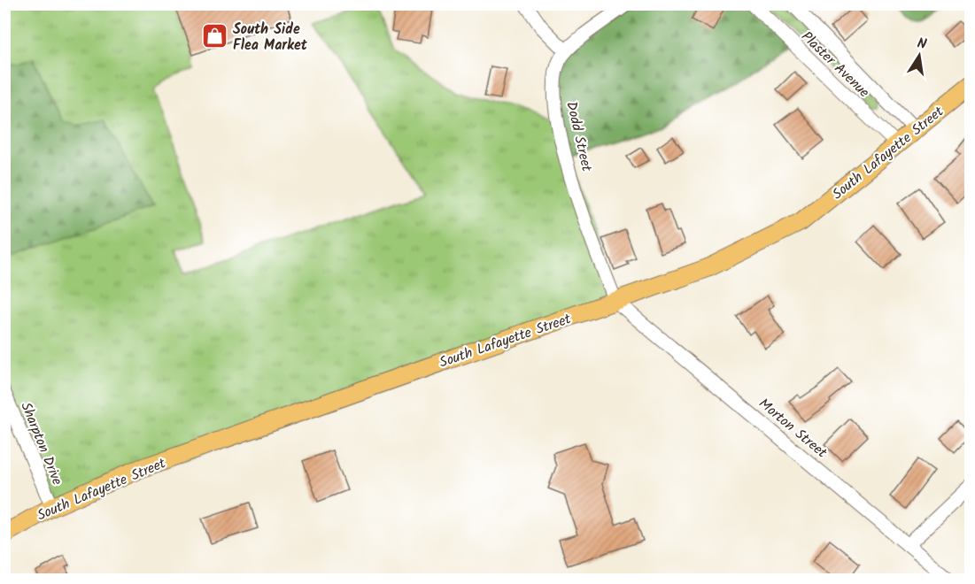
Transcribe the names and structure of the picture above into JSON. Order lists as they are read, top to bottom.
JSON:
{
  "streets": {
    "main road": ["South Lafayette Street"],
    "street": [
      "Plaster Avenue",
      "Dodd Street",
      "Morton Street",
      "Sharpton Drive"
    ]
  },
  "crossings": [
    ["Plaster Avenue", "South Lafayette Street"],
    ["Dodd Street", "South Lafayette Street"],
    ["Dodd Street", "Morton Street"],
    ["South Lafayette Street", "Morton Street"],
    ["South Lafayette Street", "Sharpton Drive"]
  ],
  "places": {
    "shop": ["South Side Flea Market"]
  },
  "north": "top"
}
